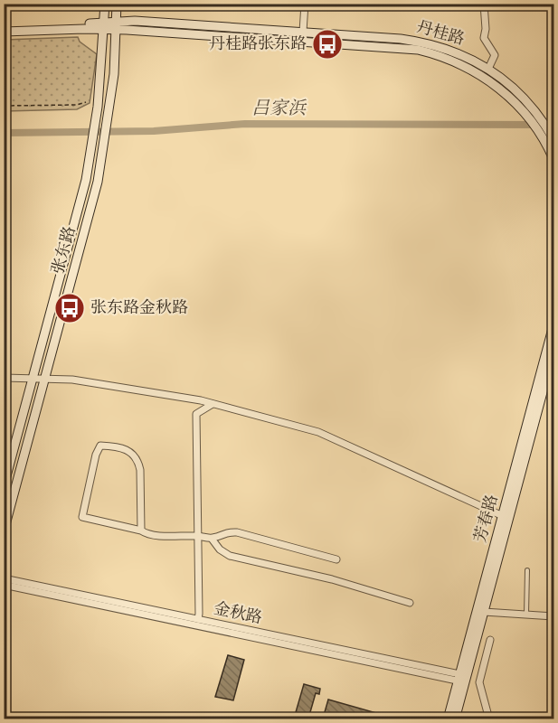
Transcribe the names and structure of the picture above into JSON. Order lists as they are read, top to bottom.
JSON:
{
  "streets": {
    "street": [
      "丹桂路",
      "张东路",
      "芳春路",
      "金秋路"
    ]
  },
  "crossings": [
    ["丹桂路", "张东路"],
    ["芳春路", "金秋路"]
  ],
  "water": ["吕家浜"],
  "places": {
    "bus stop": ["丹桂路张东路", "张东路金秋路"]
  }
}
